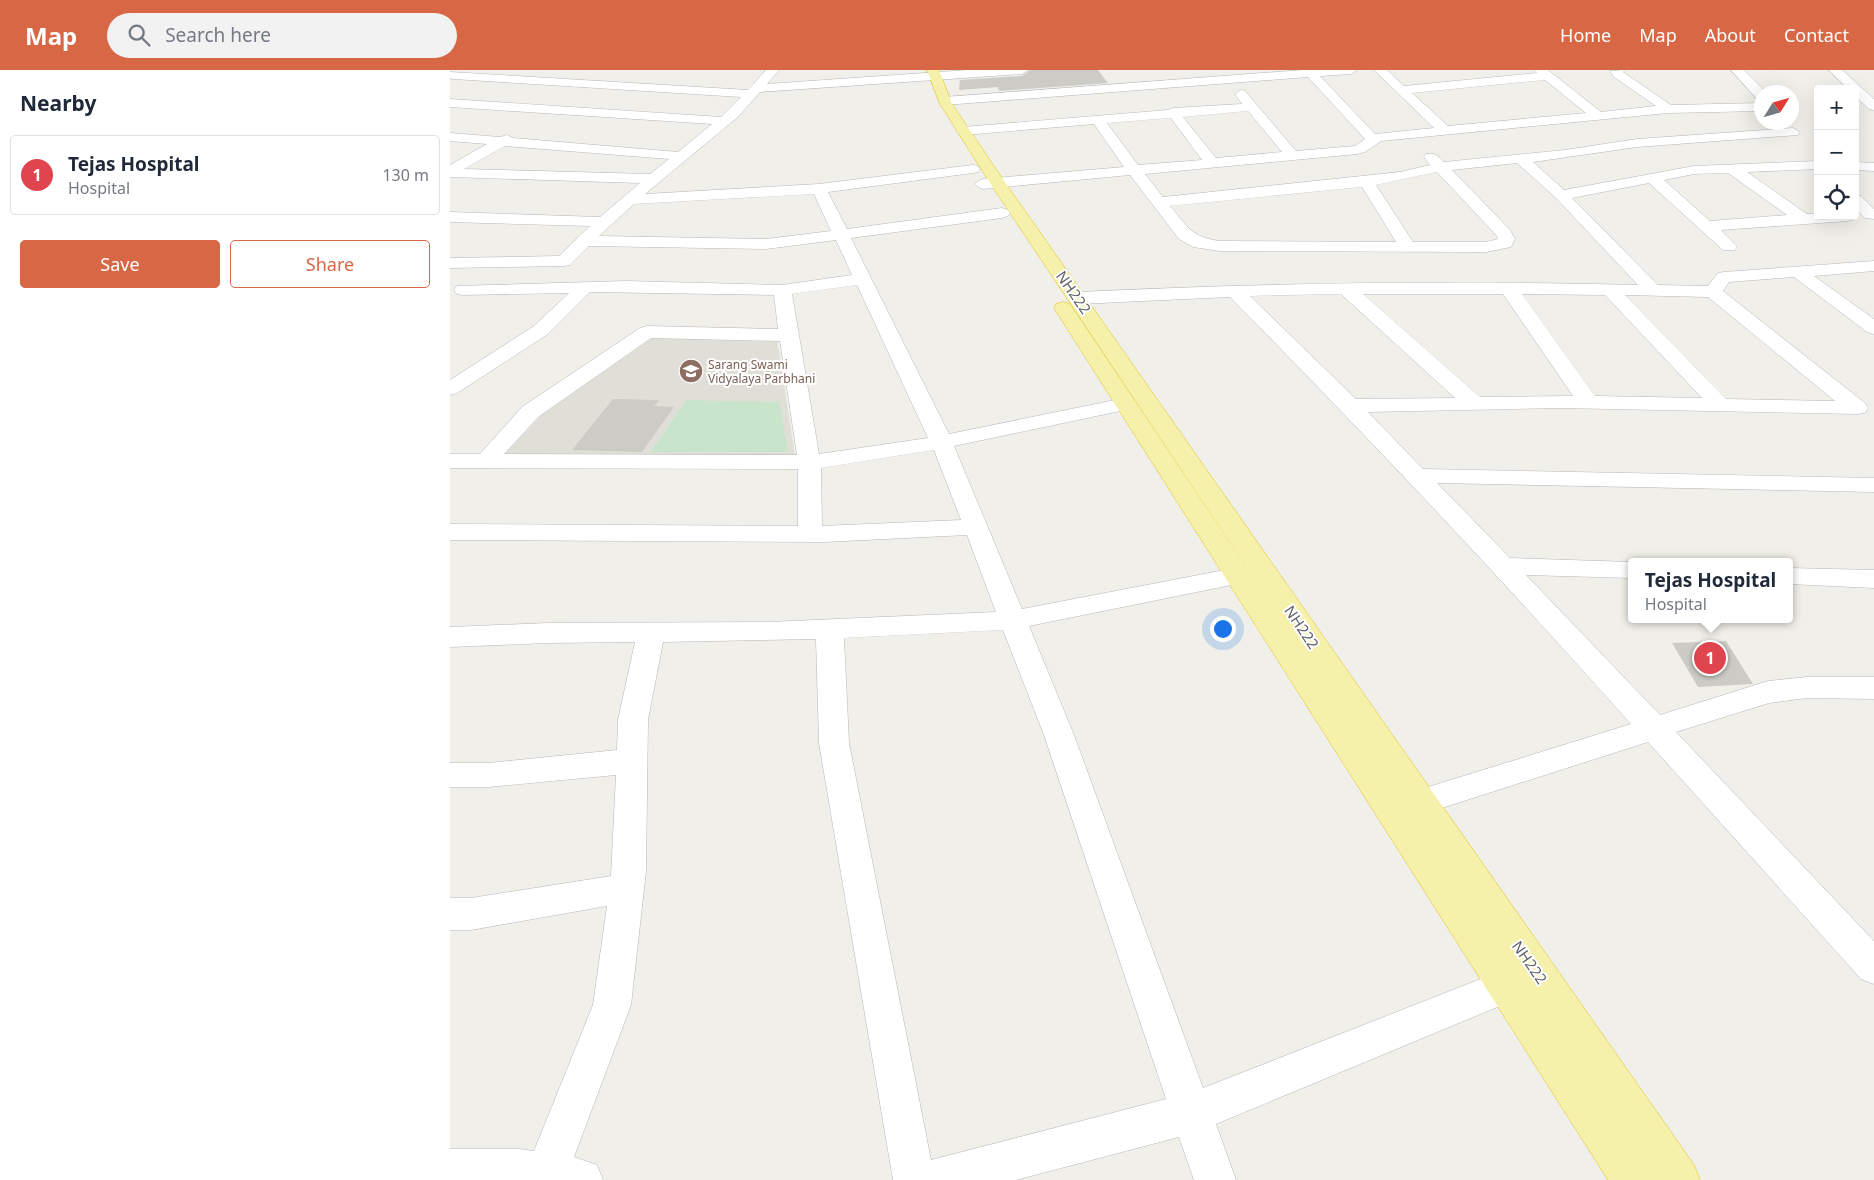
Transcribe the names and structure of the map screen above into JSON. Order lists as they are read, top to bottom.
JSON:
{
  "streets": {
    "highway": ["NH222"]
  },
  "places": {
    "school or university": ["Sarang Swami Vidyalaya Parbhani"]
  },
  "north": "top right",
  "page": {
    "header": "Map",
    "search": "Search here",
    "nav": [
      "Home",
      "Map",
      "About",
      "Contact"
    ],
    "heading": "Nearby",
    "map_buttons": ["+", "−"],
    "list": [
      {
        "mark": "1",
        "name": "Tejas Hospital",
        "note": "Hospital",
        "value": "130 m"
      }
    ],
    "buttons": ["Save", "Share"],
    "popup": ["Tejas Hospital", "Hospital"],
    "pins": "1"
  }
}
